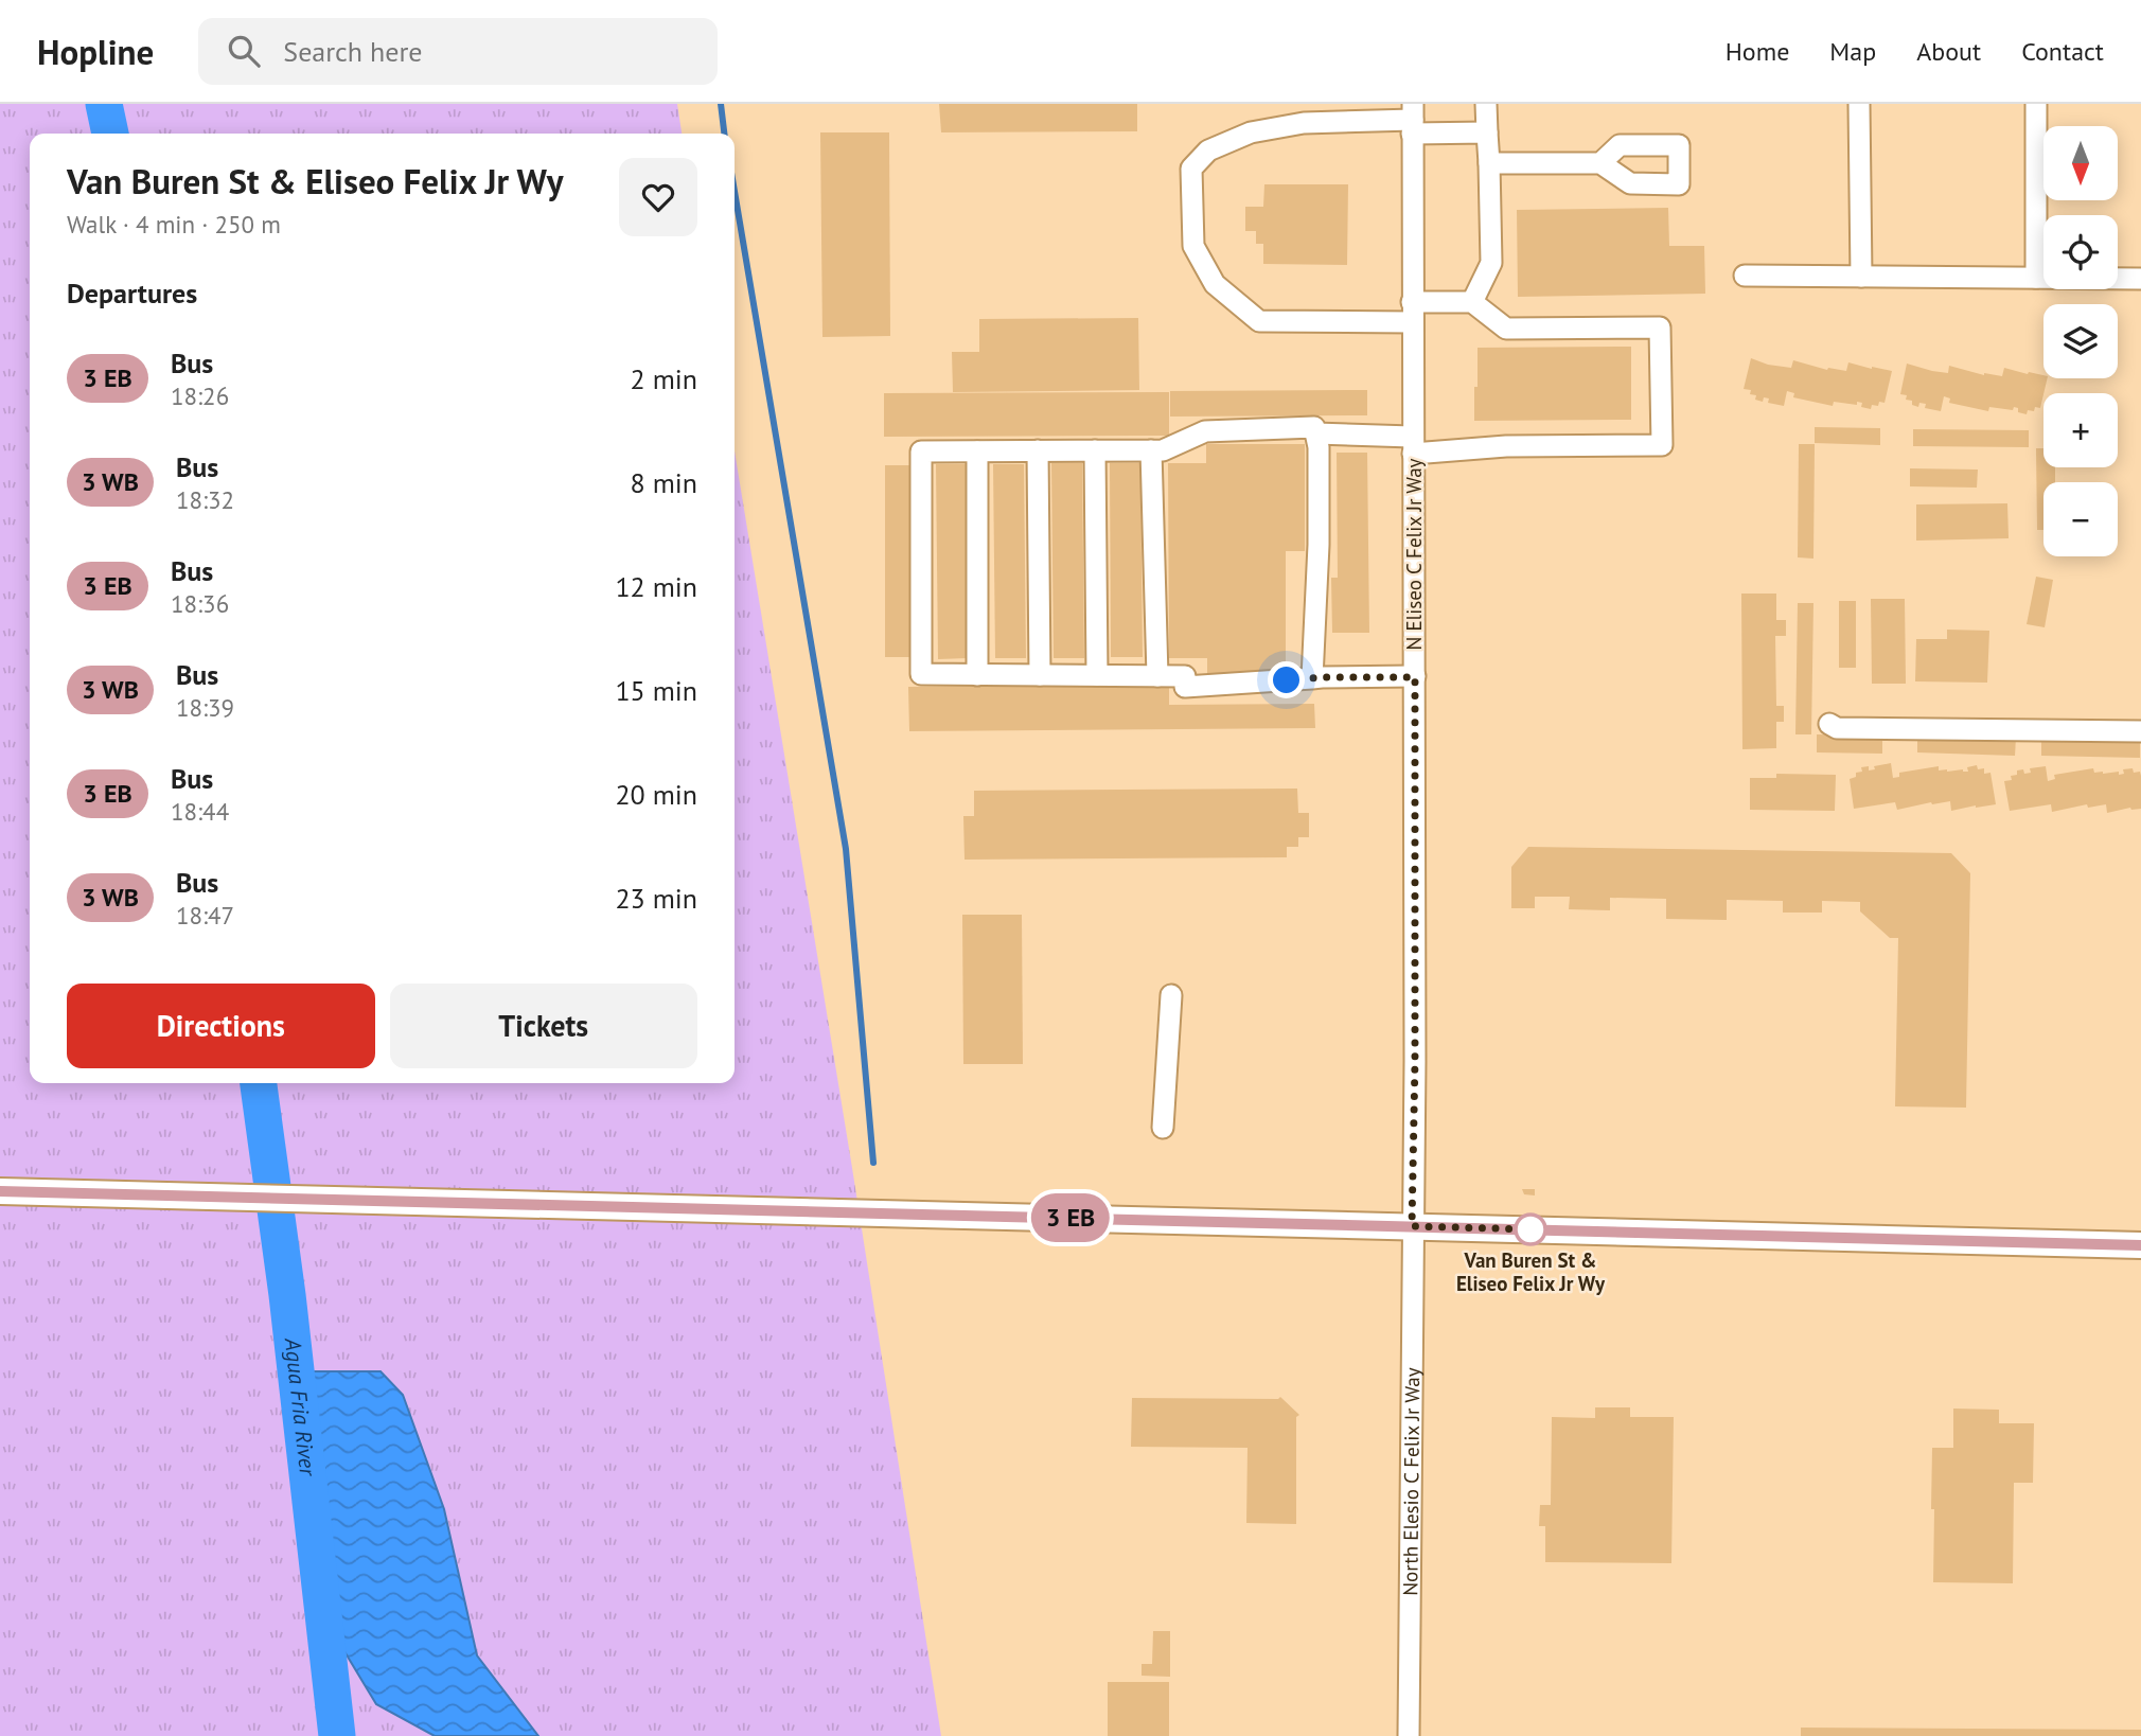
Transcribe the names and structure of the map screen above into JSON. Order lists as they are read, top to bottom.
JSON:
{
  "streets": {
    "street": ["N Eliseo C Felix Jr Way", "North Elesio C Felix Jr Way"]
  },
  "crossings": [
    ["N Eliseo C Felix Jr Way", "North Elesio C Felix Jr Way"]
  ],
  "water": ["Agua Fria River"],
  "places": ["Van Buren St & Eliseo Felix Jr Wy"],
  "north": "bottom",
  "page": {
    "header": "Hopline",
    "search": "Search here",
    "nav": [
      "Home",
      "Map",
      "About",
      "Contact"
    ],
    "on_map": "3 EB",
    "map_buttons": ["+", "−"],
    "heading": [
      ["Van Buren St & Eliseo Felix Jr Wy", "Walk · 4 min · 250 m"],
      "Departures"
    ],
    "list": [
      {
        "mark": "3 EB",
        "name": "Bus",
        "note": "18:26",
        "value": "2 min"
      },
      {
        "mark": "3 WB",
        "name": "Bus",
        "note": "18:32",
        "value": "8 min"
      },
      {
        "mark": "3 EB",
        "name": "Bus",
        "note": "18:36",
        "value": "12 min"
      },
      {
        "mark": "3 WB",
        "name": "Bus",
        "note": "18:39",
        "value": "15 min"
      },
      {
        "mark": "3 EB",
        "name": "Bus",
        "note": "18:44",
        "value": "20 min"
      },
      {
        "mark": "3 WB",
        "name": "Bus",
        "note": "18:47",
        "value": "23 min"
      }
    ],
    "buttons": ["Directions", "Tickets"]
  }
}
